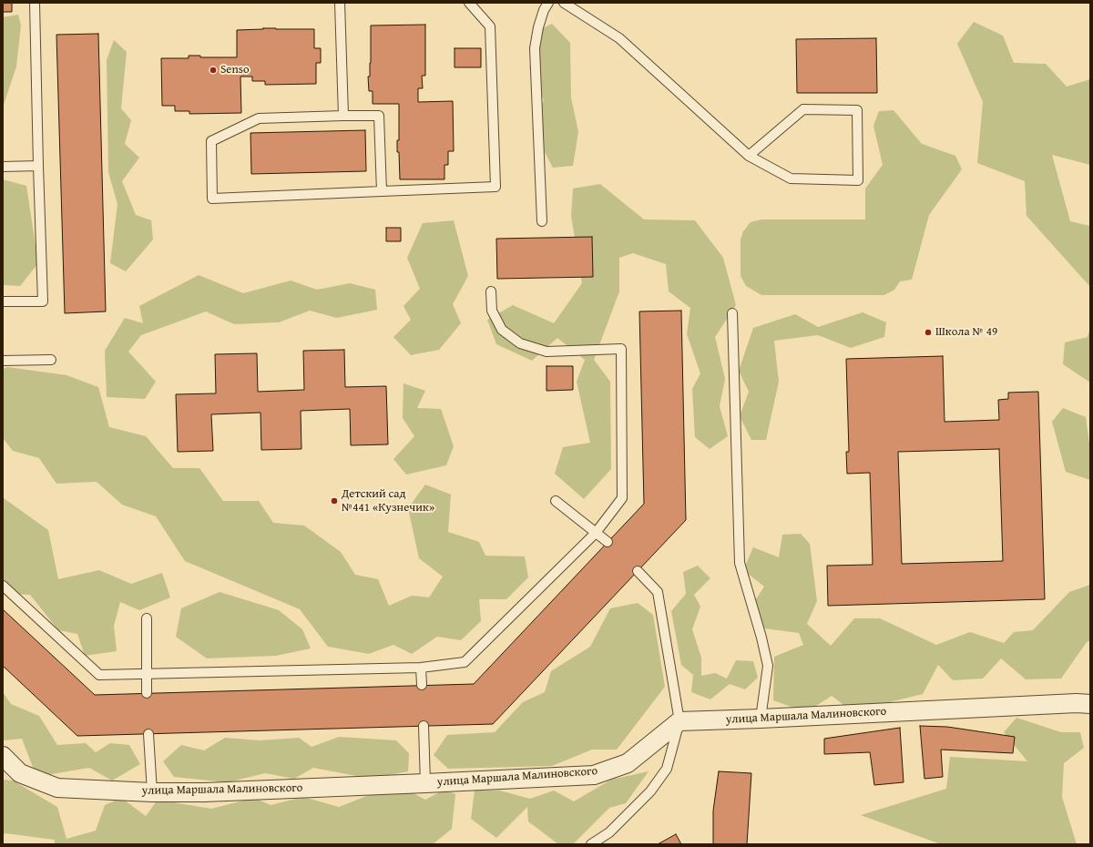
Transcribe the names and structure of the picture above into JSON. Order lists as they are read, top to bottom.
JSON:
{
  "streets": {
    "street": ["улица Маршала Малиновского"]
  },
  "places": ["Senso", "Школа № 49", "Детский сад №441 «Кузнечик»"]
}
